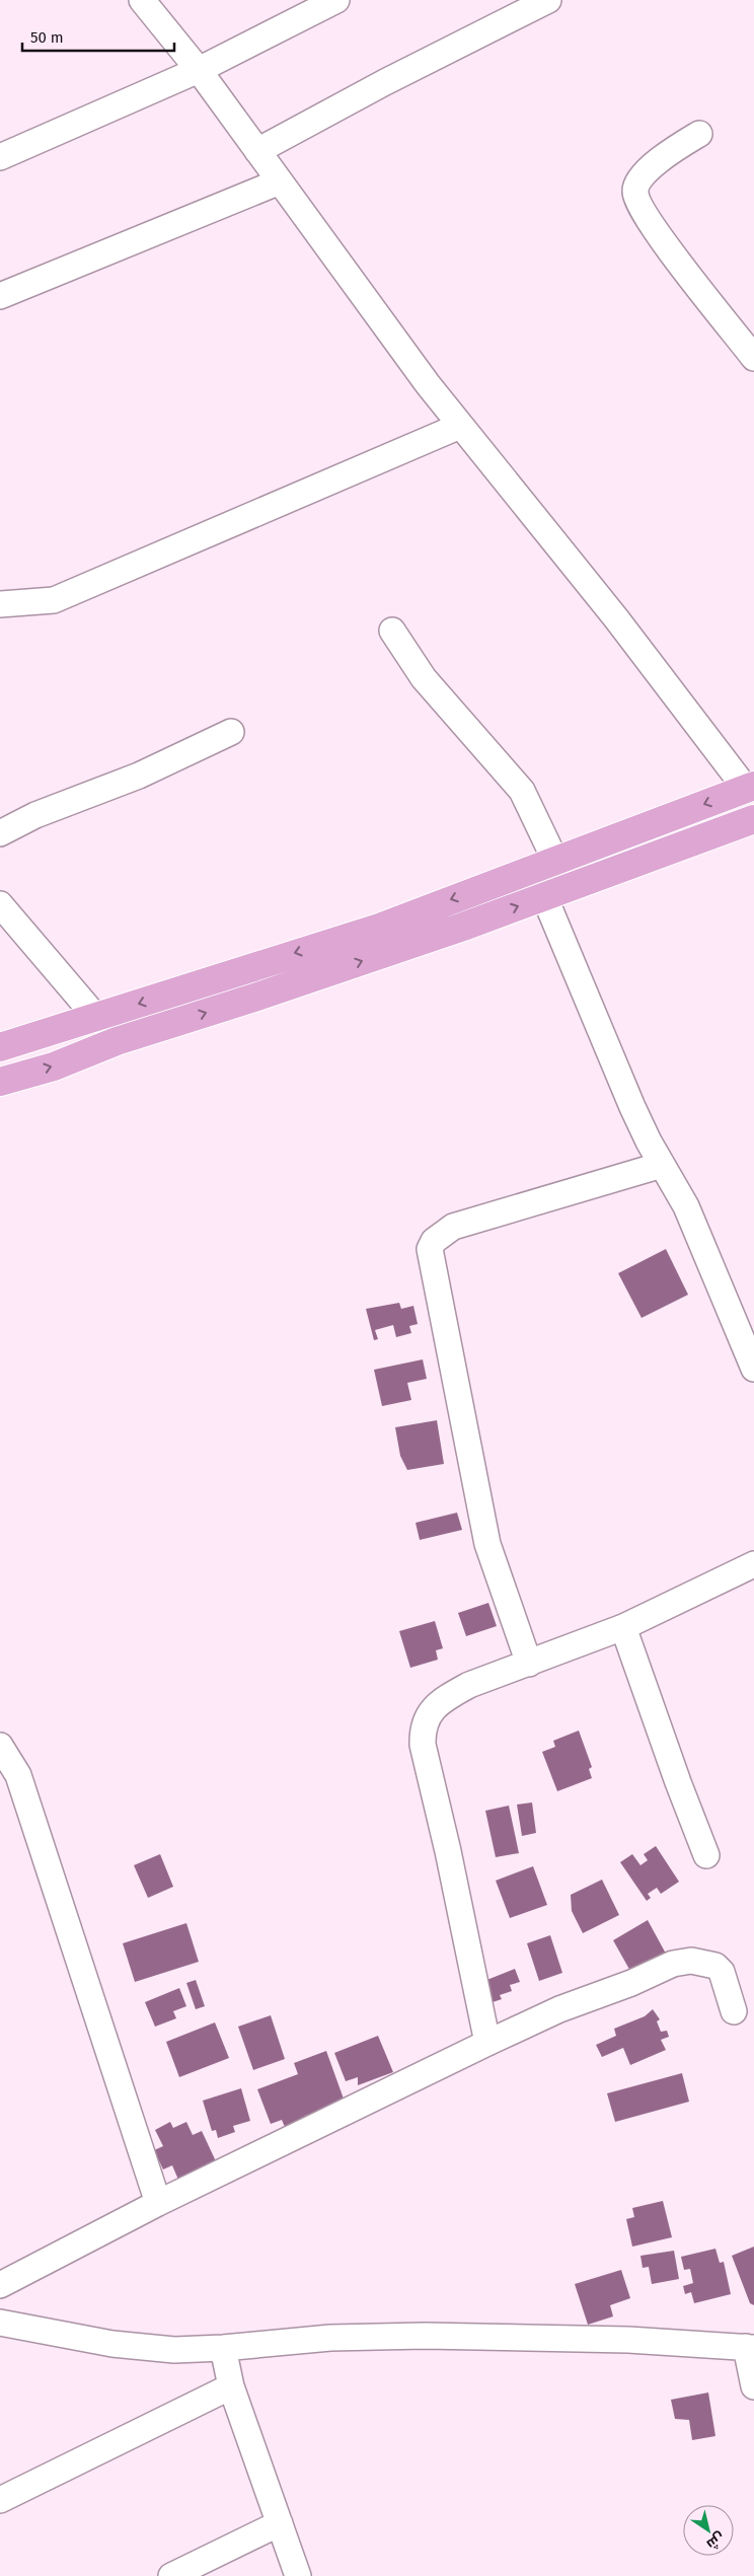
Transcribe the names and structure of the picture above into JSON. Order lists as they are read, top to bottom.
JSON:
{
  "scale_bar": "50 m",
  "north": "bottom right"
}
